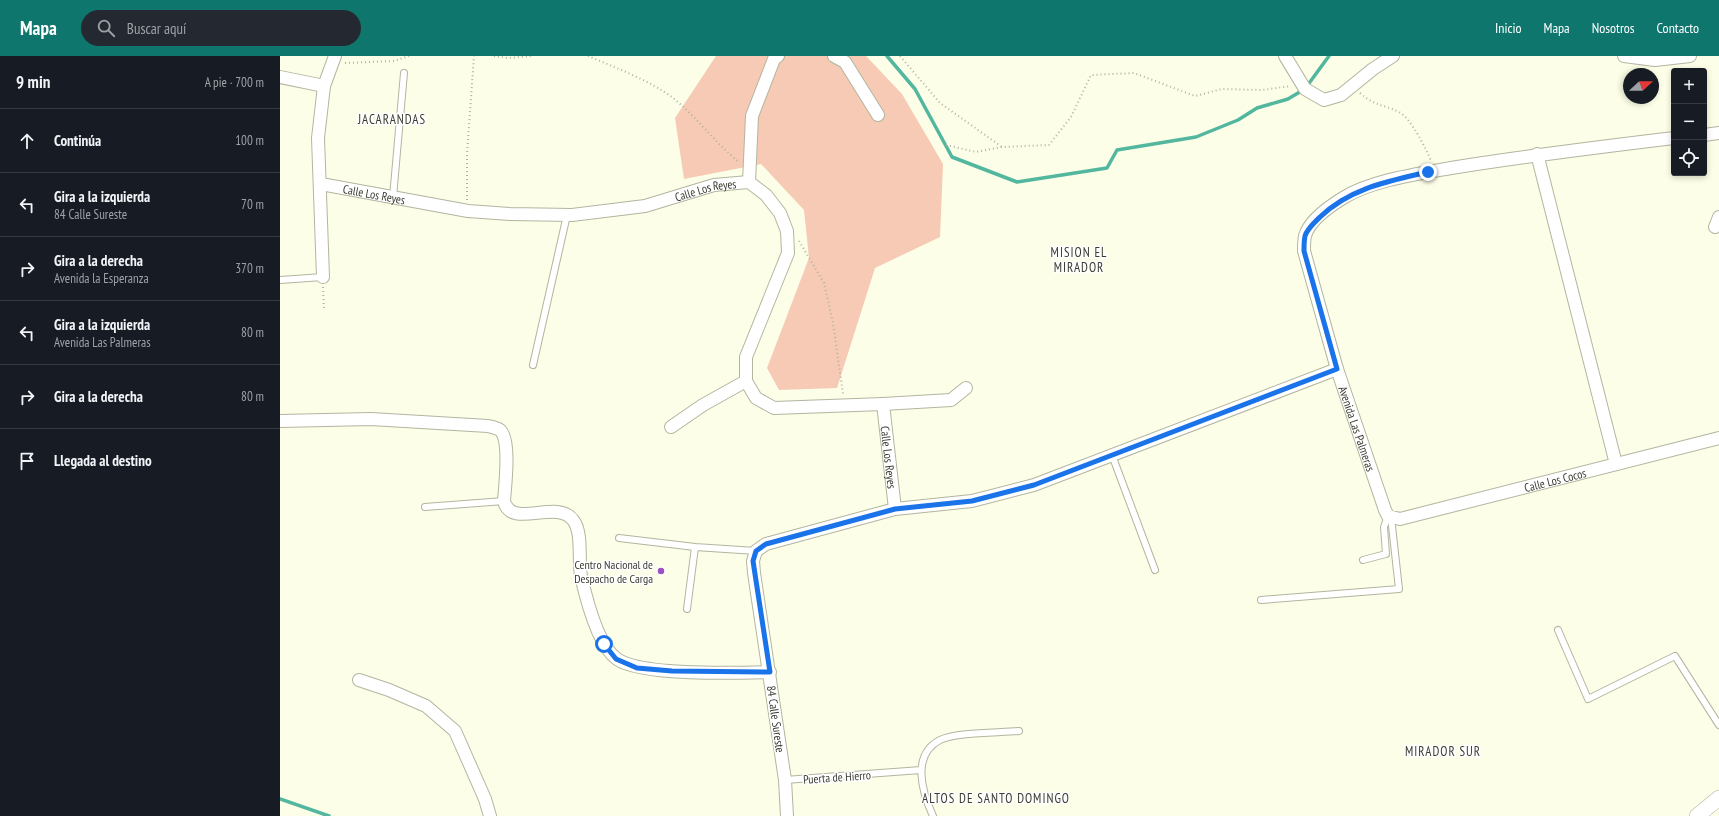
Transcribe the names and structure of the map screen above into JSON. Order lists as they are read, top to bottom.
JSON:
{
  "streets": {
    "street": [
      "Calle Los Reyes",
      "Avenida Las Palmeras",
      "Calle Los Cocos",
      "84 Calle Sureste"
    ],
    "lane": ["Puerta de Hierro"]
  },
  "crossings": [
    ["Avenida Las Palmeras", "Calle Los Cocos"],
    ["84 Calle Sureste", "Puerta de Hierro"]
  ],
  "districts": [
    "JACARANDAS",
    "MISION EL MIRADOR",
    "MIRADOR SUR",
    "ALTOS DE SANTO DOMINGO"
  ],
  "places": ["Centro Nacional de Despacho de Carga"],
  "north": "right",
  "page": {
    "header": "Mapa",
    "search": "Buscar aquí",
    "nav": [
      "Inicio",
      "Mapa",
      "Nosotros",
      "Contacto"
    ],
    "heading": ["9 min", "A pie · 700 m"],
    "map_buttons": ["+", "−"],
    "list": [
      ["Continúa", "100 m"],
      ["Gira a la izquierda", "84 Calle Sureste", "70 m"],
      ["Gira a la derecha", "Avenida la Esperanza", "370 m"],
      ["Gira a la izquierda", "Avenida Las Palmeras", "80 m"],
      ["Gira a la derecha", "80 m"],
      "Llegada al destino"
    ]
  }
}
